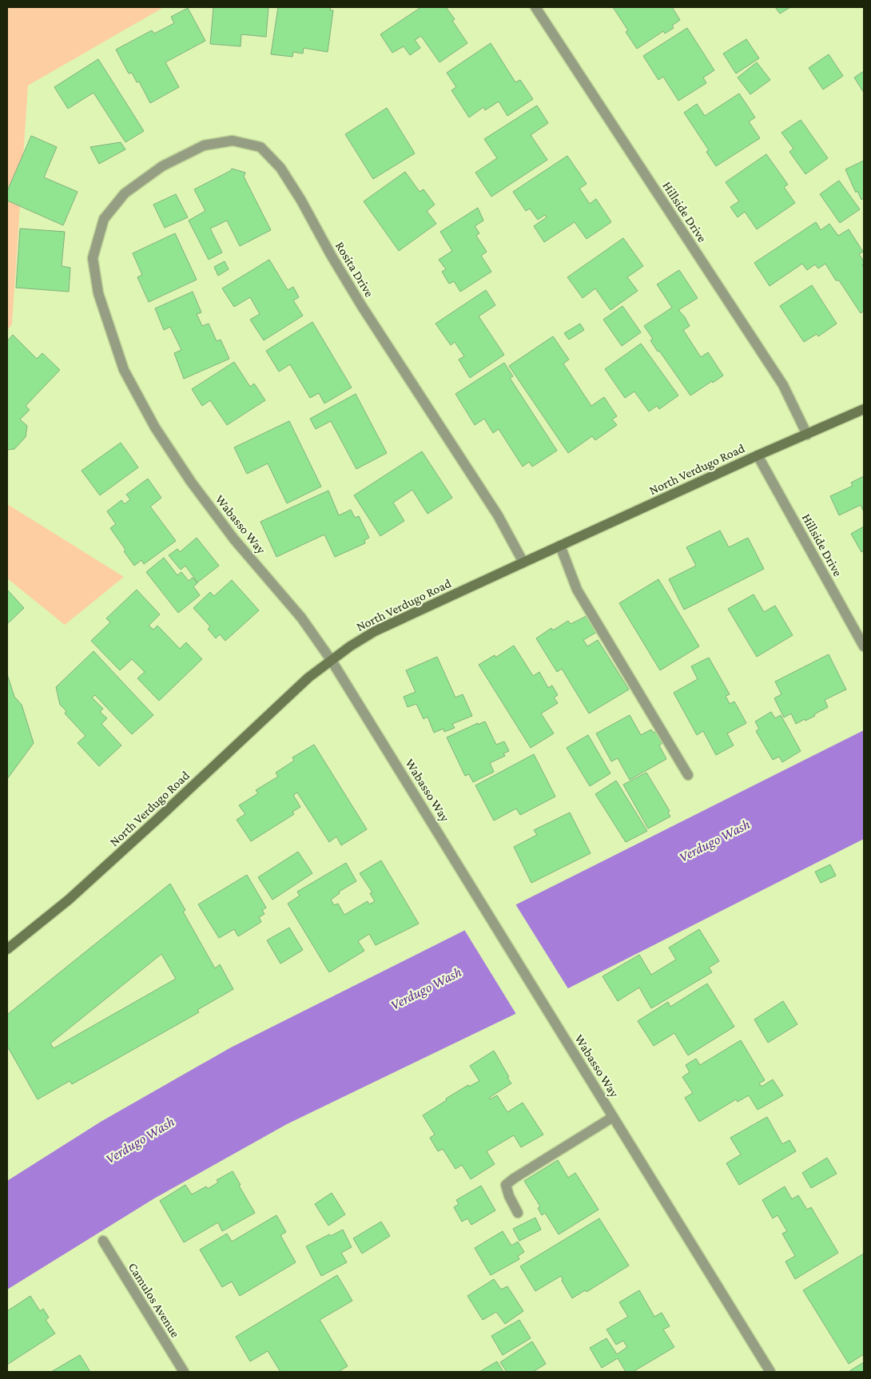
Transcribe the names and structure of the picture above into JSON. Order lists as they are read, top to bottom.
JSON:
{
  "streets": {
    "main road": ["North Verdugo Road"],
    "street": [
      "Hillside Drive",
      "Rosita Drive",
      "Wabasso Way",
      "Camulos Avenue"
    ]
  },
  "crossings": [
    ["Hillside Drive", "North Verdugo Road"],
    ["Rosita Drive", "North Verdugo Road"],
    ["Rosita Drive", "Wabasso Way"],
    ["North Verdugo Road", "Wabasso Way"]
  ],
  "water": ["Verdugo Wash"]
}
